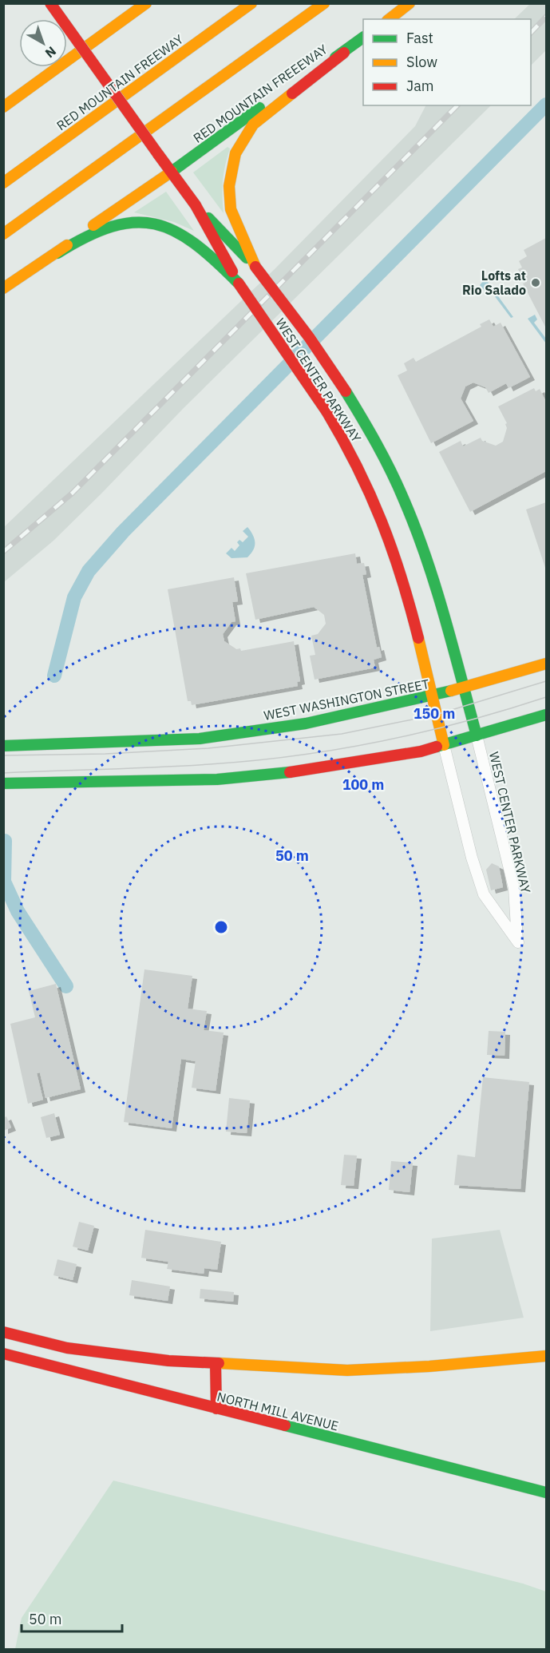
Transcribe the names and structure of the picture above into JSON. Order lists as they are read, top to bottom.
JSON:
{
  "streets": {
    "main road": [
      "RED MOUNTAIN FREEWAY",
      "RED MOUNTAIN FREEEWAY",
      "WEST CENTER PARKWAY",
      "WEST WASHINGTON STREET",
      "NORTH MILL AVENUE"
    ]
  },
  "crossings": [
    ["RED MOUNTAIN FREEEWAY", "WEST CENTER PARKWAY"],
    ["WEST CENTER PARKWAY", "WEST WASHINGTON STREET"]
  ],
  "places": ["Lofts at Rio Salado"],
  "legend": ["Fast", "Slow", "Jam"],
  "scale_bar": "50 m",
  "north": "bottom right",
  "rings": ["150 m", "100 m", "50 m"]
}
